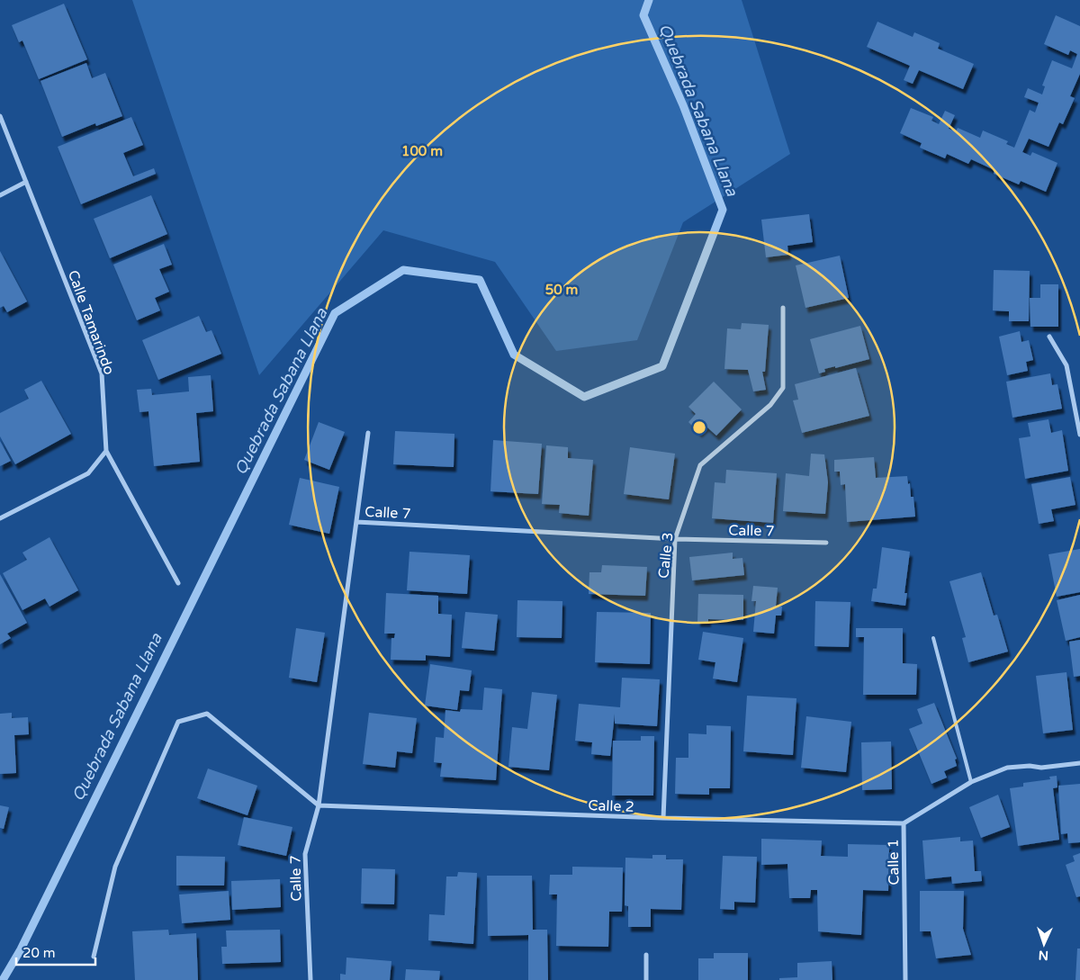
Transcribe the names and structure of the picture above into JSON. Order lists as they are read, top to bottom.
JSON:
{
  "streets": {
    "street": [
      "Calle Tamarindo",
      "Calle 7",
      "Calle 3",
      "Calle 2",
      "Calle 1"
    ]
  },
  "crossings": [
    ["Calle 7", "Calle 3"],
    ["Calle 7", "Calle 2"],
    ["Calle 3", "Calle 2"],
    ["Calle 2", "Calle 1"]
  ],
  "water": ["Quebrada Sabana Llana"],
  "scale_bar": "20 m",
  "north": "bottom",
  "rings": ["100 m", "50 m"]
}
